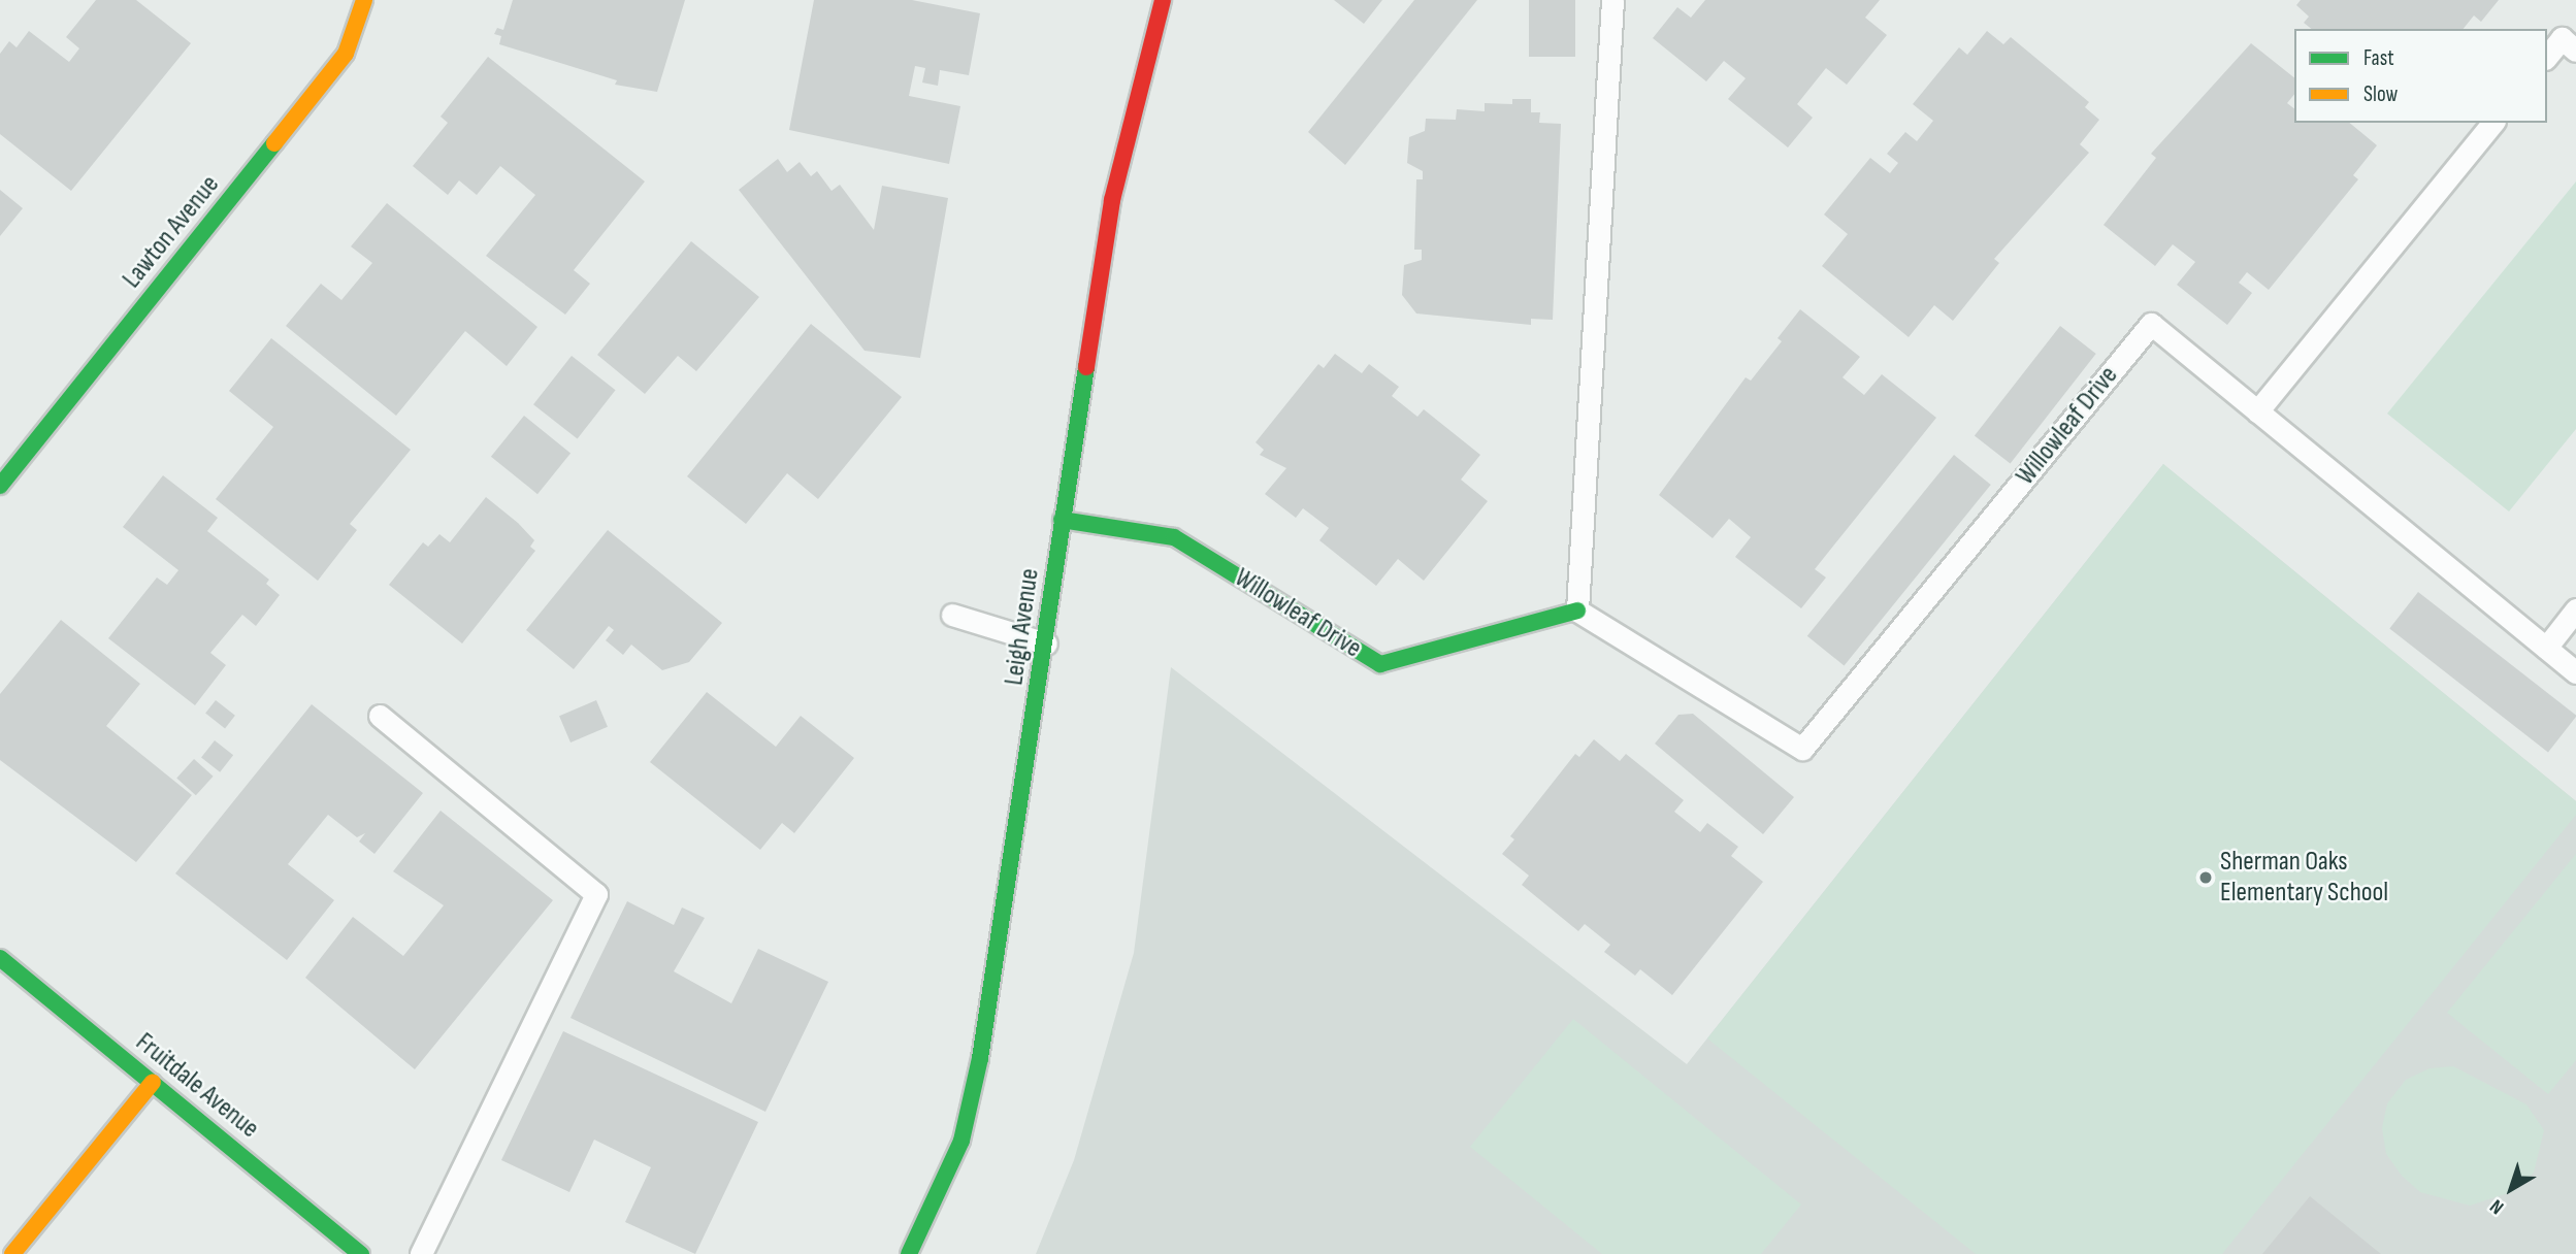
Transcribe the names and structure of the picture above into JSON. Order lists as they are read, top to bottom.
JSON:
{
  "streets": {
    "street": [
      "Lawton Avenue",
      "Willowleaf Drive",
      "Leigh Avenue",
      "Fruitdale Avenue"
    ]
  },
  "crossings": [
    ["Willowleaf Drive", "Leigh Avenue"]
  ],
  "places": ["Sherman Oaks Elementary School"],
  "legend": ["Fast", "Slow"],
  "north": "bottom left"
}
